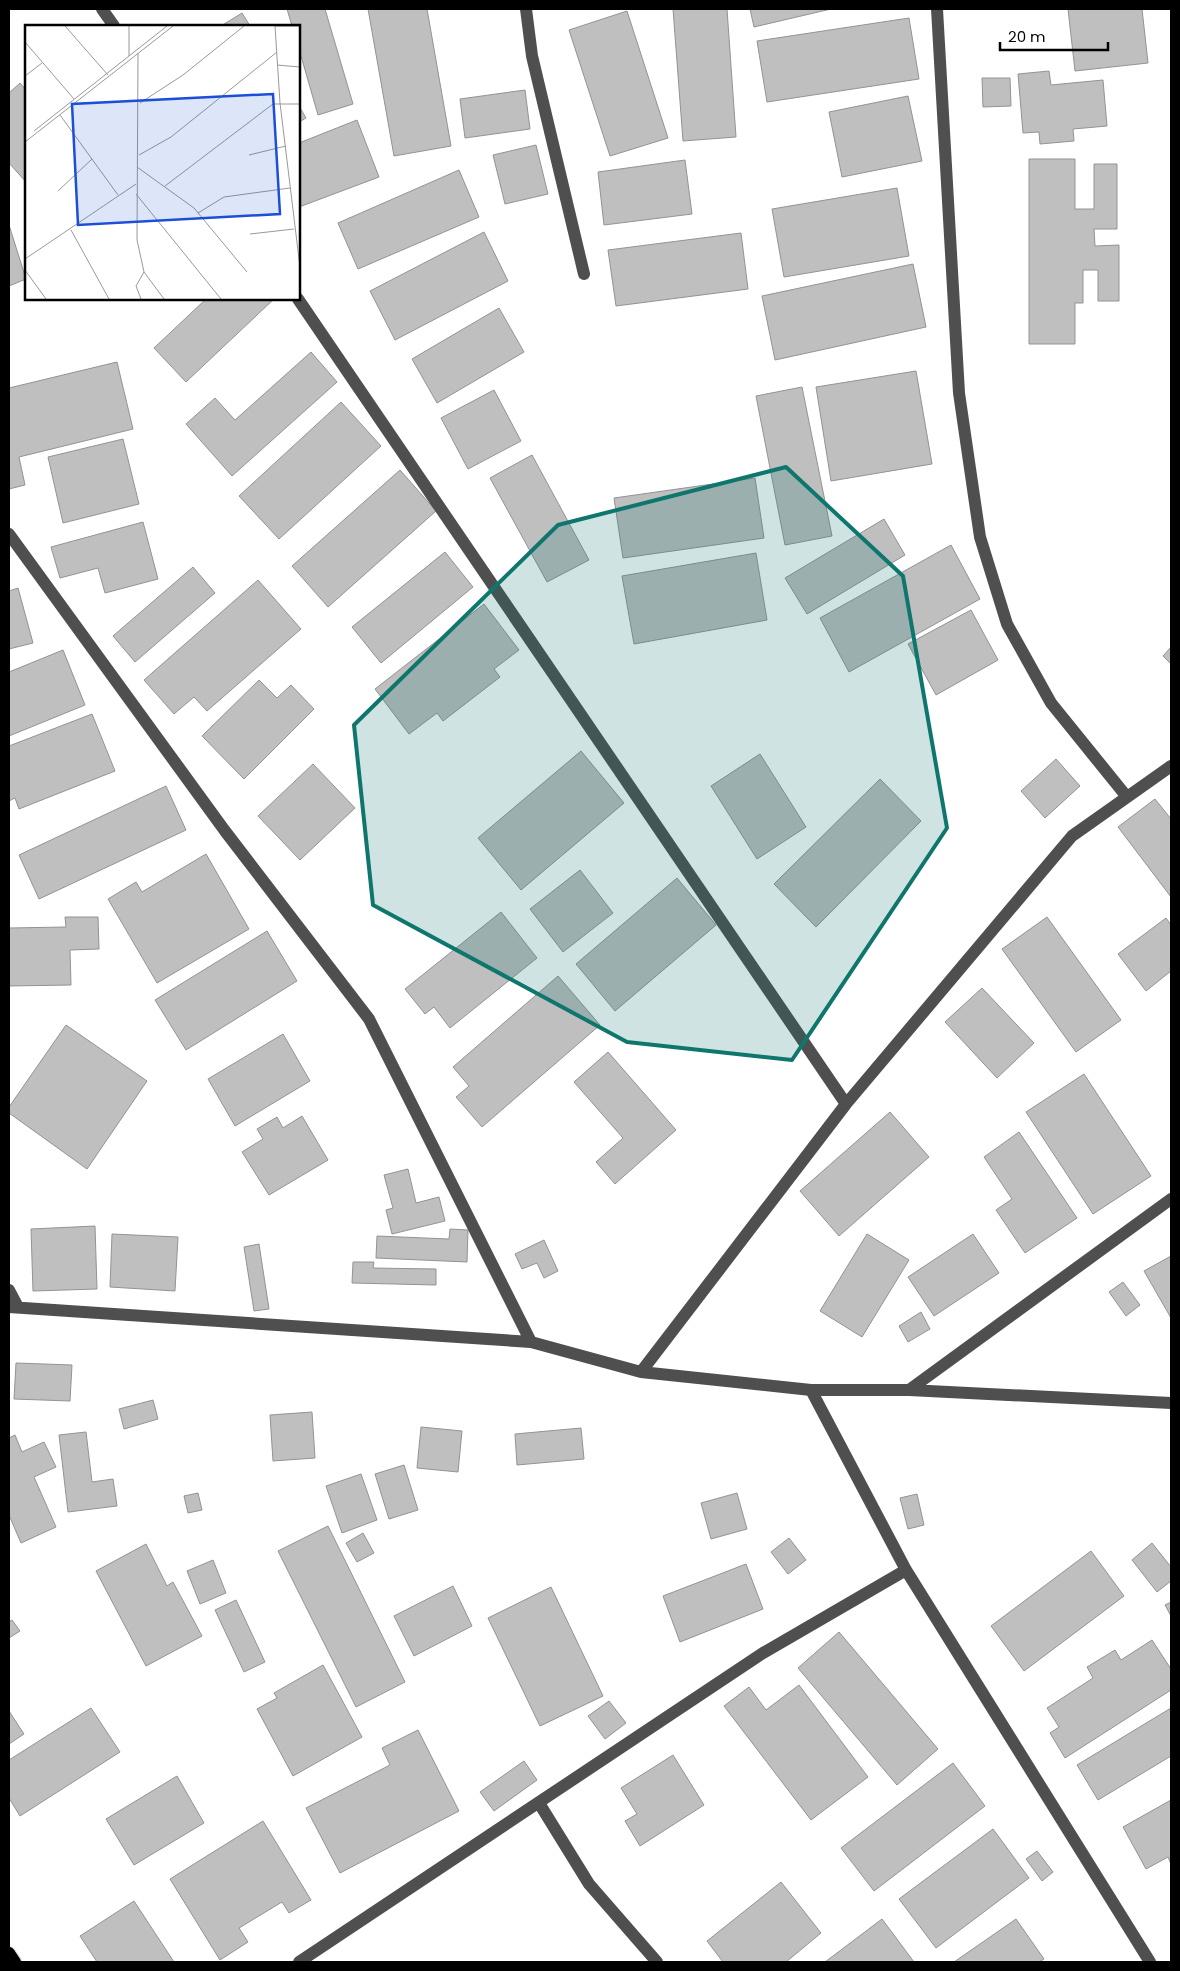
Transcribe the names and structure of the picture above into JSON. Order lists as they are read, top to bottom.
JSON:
{
  "scale_bar": "20 m"
}
